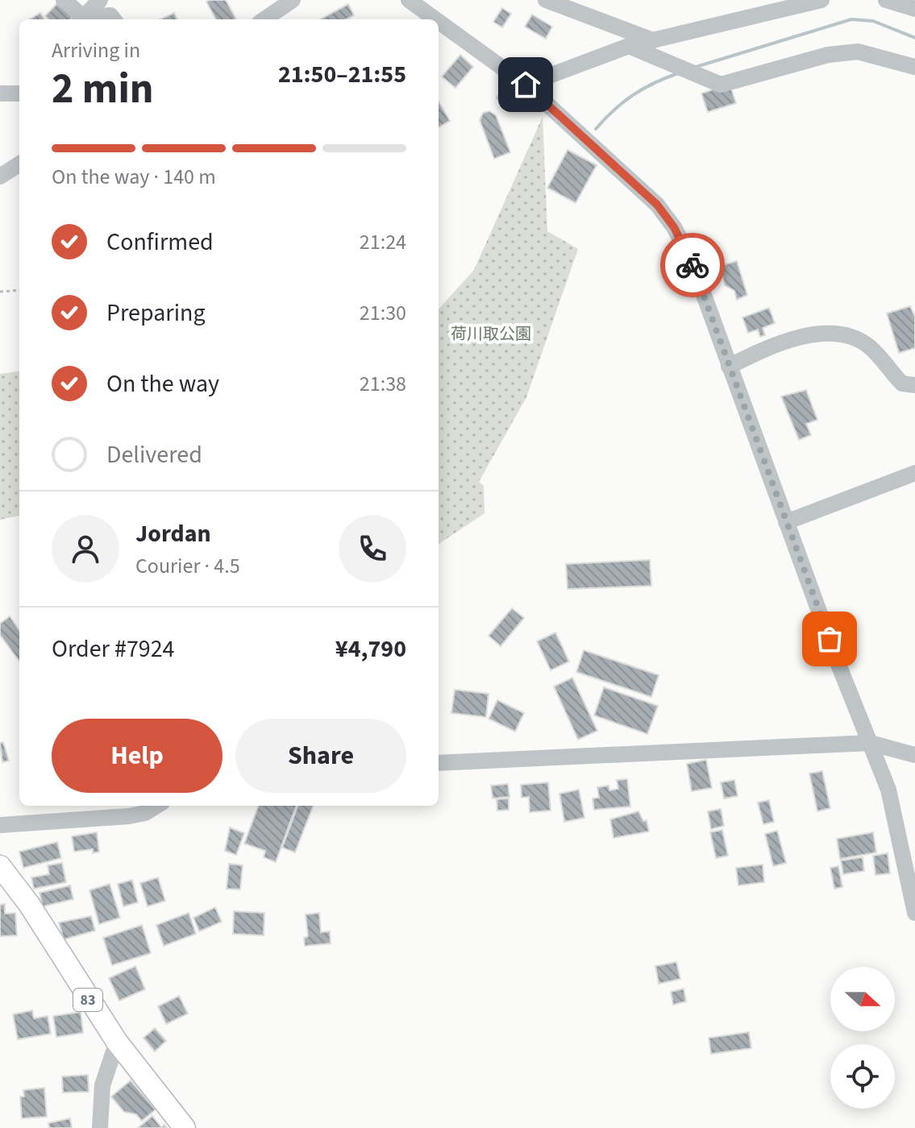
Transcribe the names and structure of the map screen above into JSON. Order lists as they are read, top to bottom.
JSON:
{
  "streets": {
    "main road": ["83"]
  },
  "parks": ["荷川取公園"],
  "north": "right",
  "page": {
    "heading": ["2 min", "Arriving in", "21:50–21:55"],
    "panel": [
      "Jordan",
      "Courier · 4.5",
      "Order #7924",
      "¥4,790"
    ],
    "bar": "On the way · 140 m",
    "list": [
      ["Confirmed", "21:24"],
      ["Preparing", "21:30"],
      ["On the way", "21:38"],
      "Delivered"
    ],
    "buttons": ["Help", "Share"]
  }
}
